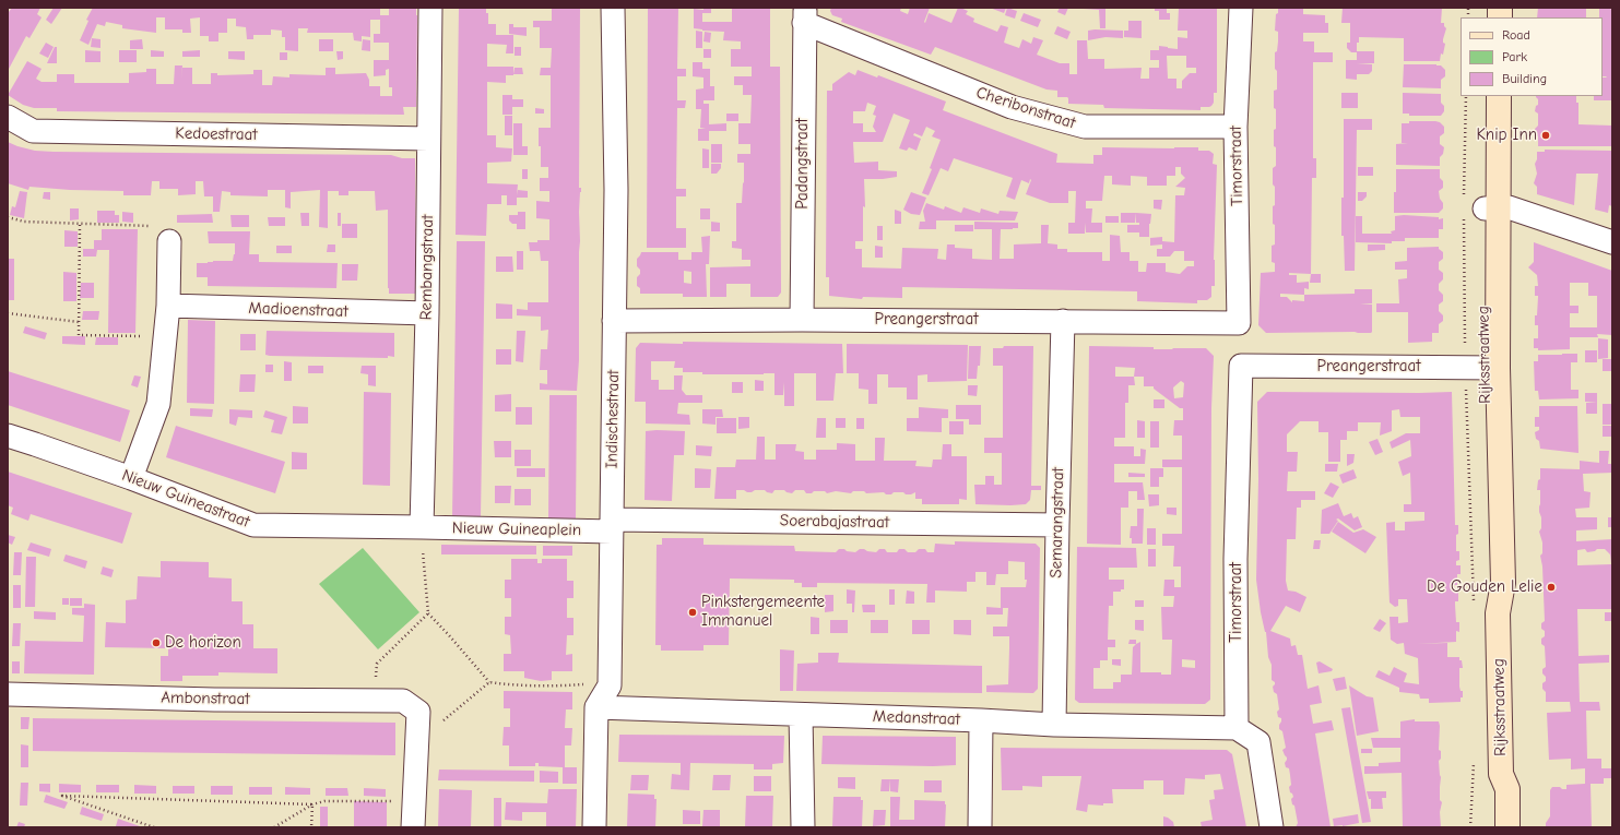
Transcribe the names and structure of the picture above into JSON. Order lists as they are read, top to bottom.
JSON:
{
  "streets": {
    "main road": ["Rijksstraatweg"],
    "street": [
      "Cheribonstraat",
      "Kedoestraat",
      "Padangstraat",
      "Timorstraat",
      "Rembangstraat",
      "Madioenstraat",
      "Preangerstraat",
      "Indischestraat",
      "Nieuw Guineastraat",
      "Soerabajastraat",
      "Semarangstraat",
      "Nieuw Guineaplein",
      "Ambonstraat",
      "Medanstraat"
    ]
  },
  "crossings": [
    ["Cheribonstraat", "Padangstraat"],
    ["Cheribonstraat", "Timorstraat"],
    ["Kedoestraat", "Rembangstraat"],
    ["Padangstraat", "Preangerstraat"],
    ["Timorstraat", "Preangerstraat"],
    ["Timorstraat", "Medanstraat"],
    ["Rembangstraat", "Madioenstraat"],
    ["Rembangstraat", "Nieuw Guineastraat"],
    ["Rembangstraat", "Nieuw Guineaplein"],
    ["Preangerstraat", "Rijksstraatweg"],
    ["Preangerstraat", "Indischestraat"],
    ["Preangerstraat", "Semarangstraat"],
    ["Indischestraat", "Soerabajastraat"],
    ["Indischestraat", "Nieuw Guineaplein"],
    ["Indischestraat", "Medanstraat"],
    ["Nieuw Guineastraat", "Nieuw Guineaplein"],
    ["Soerabajastraat", "Semarangstraat"],
    ["Soerabajastraat", "Nieuw Guineaplein"],
    ["Semarangstraat", "Medanstraat"]
  ],
  "places": [
    "Knip Inn",
    "De Gouden Lelie",
    "Pinkstergemeente Immanuel",
    "De horizon"
  ],
  "legend": ["Road", "Park", "Building"]
}
